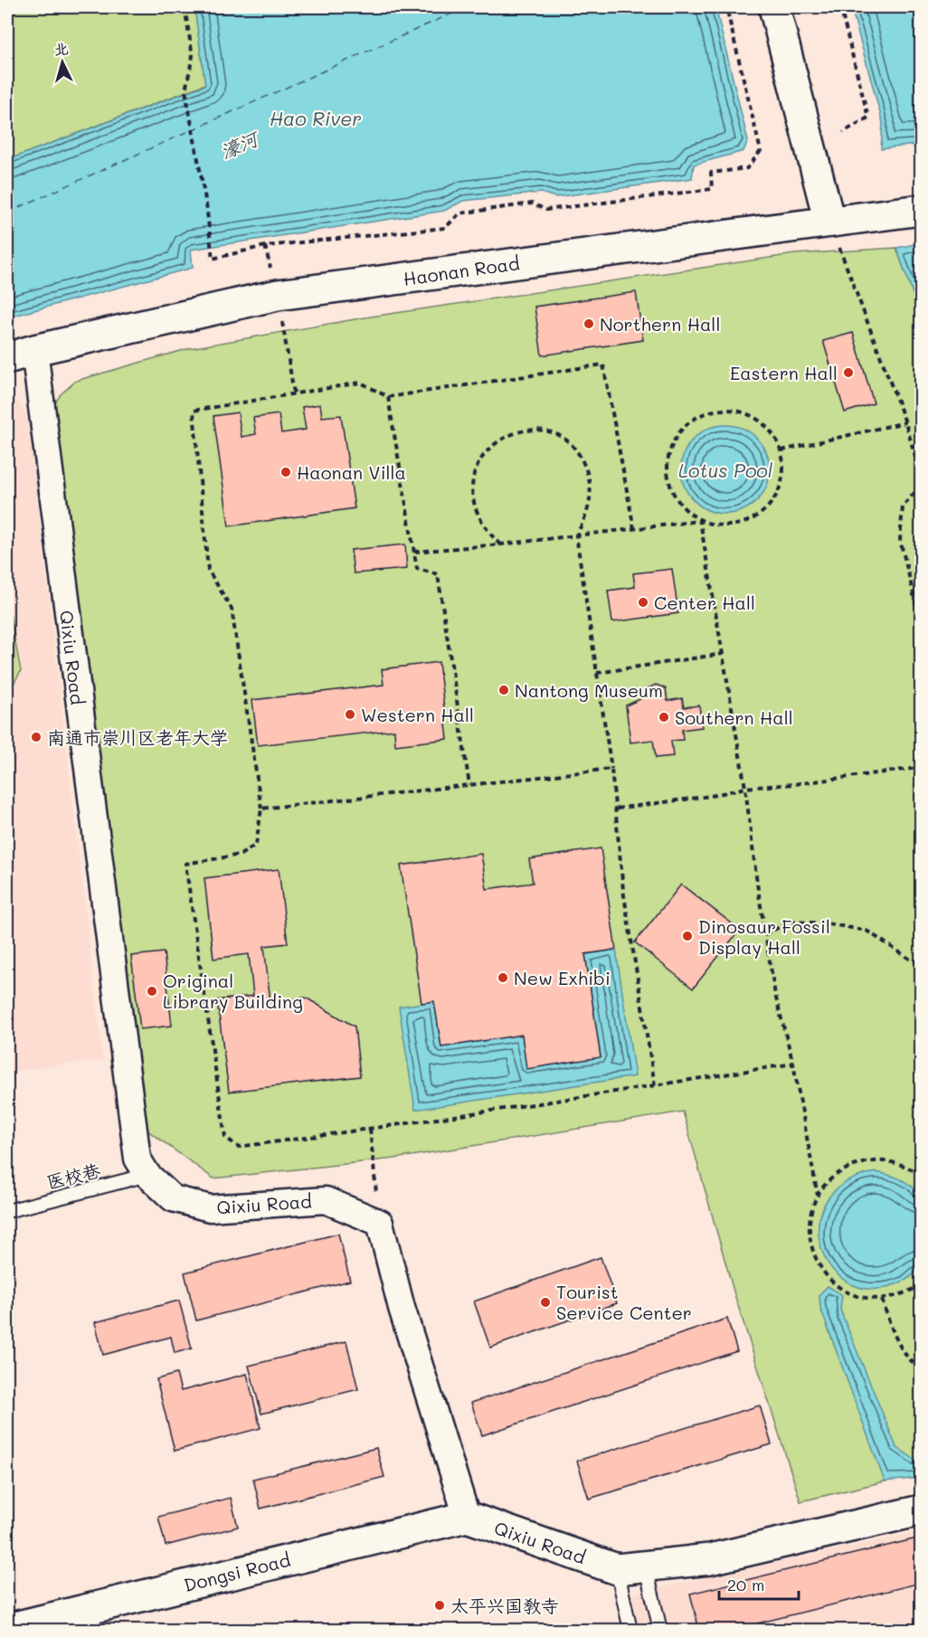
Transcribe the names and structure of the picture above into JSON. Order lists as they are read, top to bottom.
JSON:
{
  "streets": {
    "street": ["Haonan Road", "Qixiu Road", "Dongsi Road"],
    "lane": ["医校巷"]
  },
  "crossings": [
    ["Haonan Road", "Qixiu Road"],
    ["Qixiu Road", "医校巷"],
    ["Qixiu Road", "Dongsi Road"]
  ],
  "water": ["Hao River", "濠河", "Lotus Pool"],
  "places": [
    "Northern Hall",
    "Eastern Hall",
    "Haonan Villa",
    "Center Hall",
    "Nantong Museum",
    "Western Hall",
    "Southern Hall",
    "南通市崇川区老年大学",
    "Dinosaur Fossil Display Hall",
    "New Exhibi",
    "Original Library Building",
    "Tourist Service Center",
    "太平兴国教寺"
  ],
  "scale_bar": "20 m",
  "north": "top"
}
